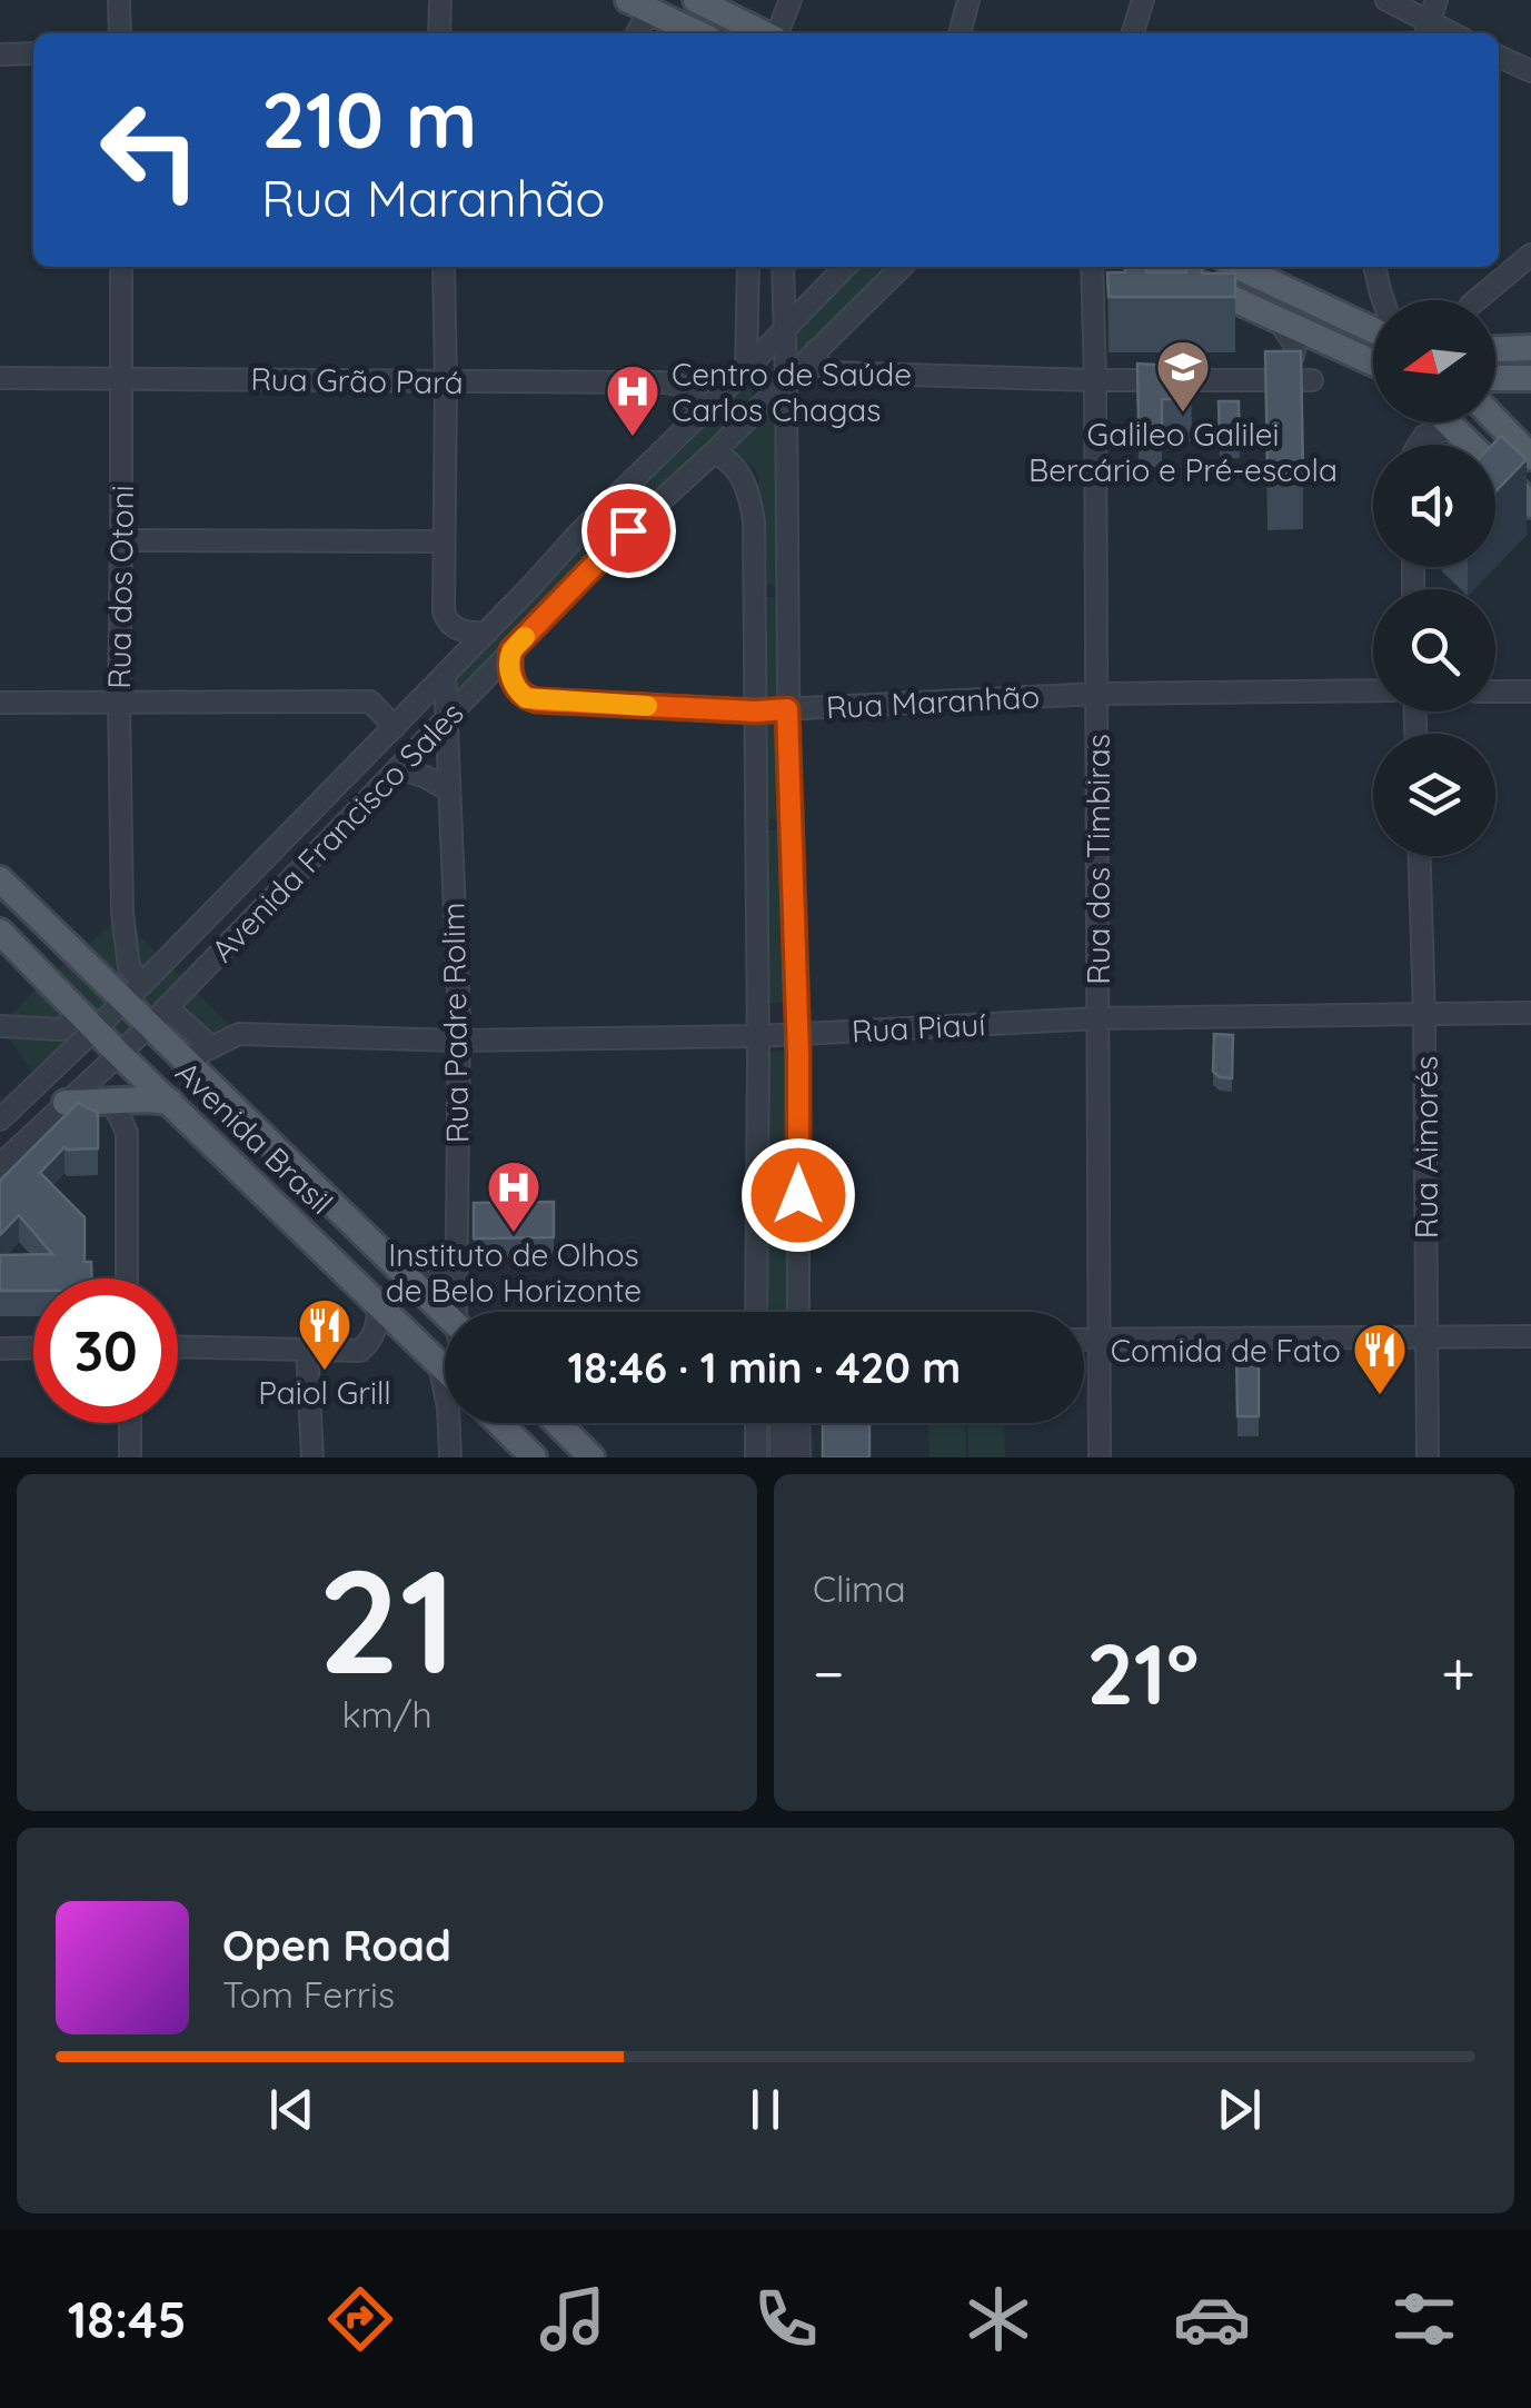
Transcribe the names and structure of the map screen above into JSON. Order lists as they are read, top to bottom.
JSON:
{
  "streets": {
    "main road": ["Avenida Brasil"],
    "street": [
      "Rua Grão Pará",
      "Rua dos Otoni",
      "Rua Maranhão",
      "Avenida Francisco Sales",
      "Rua dos Timbiras",
      "Rua Padre Rolim",
      "Rua Piauí",
      "Rua Aimorés"
    ]
  },
  "crossings": [
    ["Rua Grão Pará", "Rua dos Otoni"],
    ["Rua Grão Pará", "Avenida Francisco Sales"],
    ["Rua dos Otoni", "Avenida Francisco Sales"],
    ["Rua Maranhão", "Avenida Francisco Sales"],
    ["Rua Maranhão", "Rua dos Timbiras"],
    ["Avenida Francisco Sales", "Rua Padre Rolim"],
    ["Avenida Francisco Sales", "Avenida Brasil"],
    ["Rua dos Timbiras", "Rua Piauí"],
    ["Rua Padre Rolim", "Rua Piauí"],
    ["Rua Piauí", "Rua Aimorés"]
  ],
  "places": {
    "school or university": ["Galileo Galilei Bercário e Pré-escola"],
    "hospital": ["Centro de Saúde Carlos Chagas", "Instituto de Olhos de Belo Horizonte"],
    "restaurant": ["Paiol Grill", "Comida de Fato"]
  },
  "north": "left",
  "page": {
    "turn": ["210 m", "Rua Maranhão"],
    "limit": "30",
    "trip": "18:46 · 1 min · 420 m",
    "tile": [
      ["21", "km/h"],
      "Clima"
    ],
    "heat": ["−", "21°", "+"],
    "song": ["Open Road", "Tom Ferris"],
    "tabs": "18:45"
  }
}
